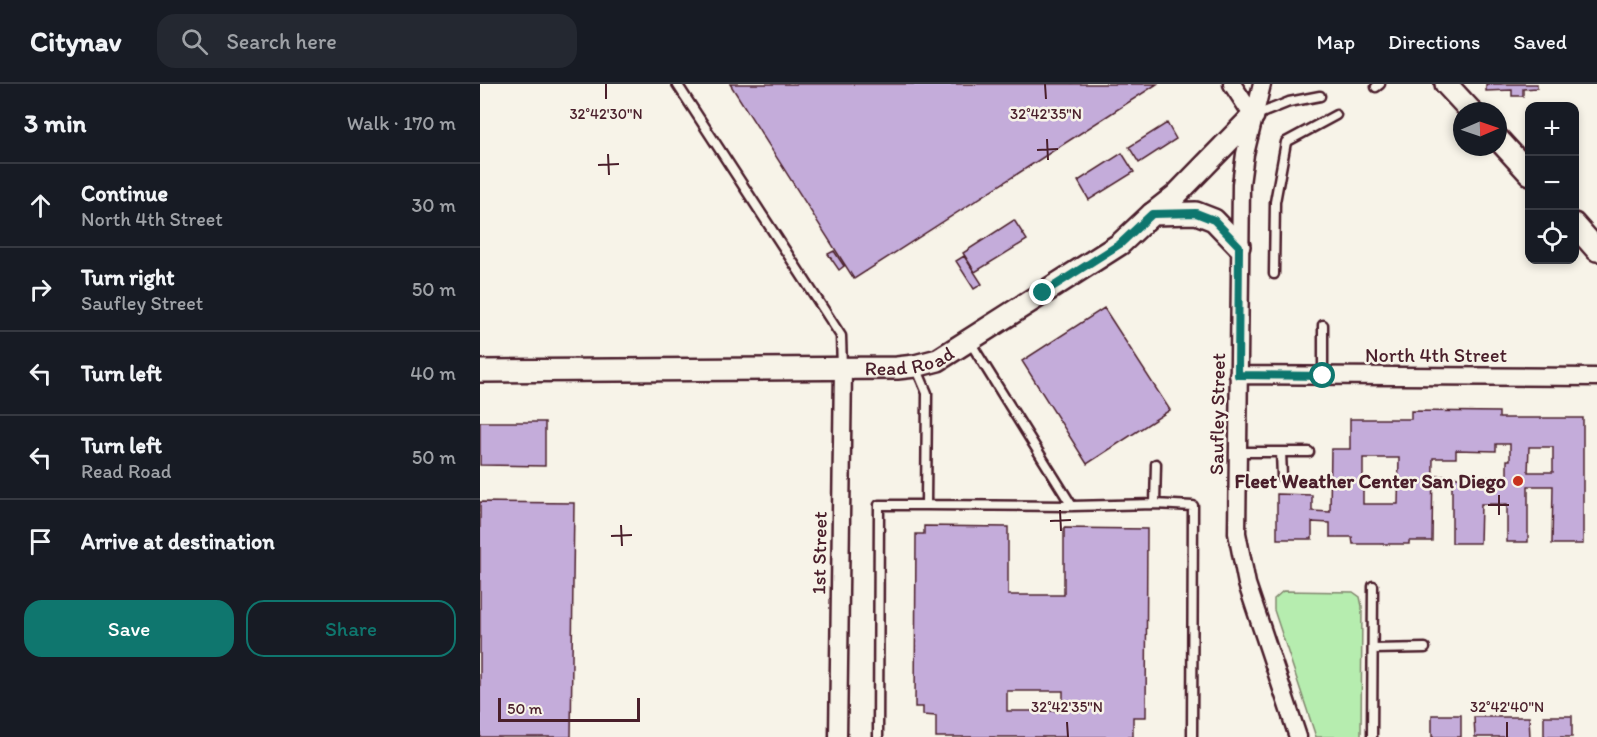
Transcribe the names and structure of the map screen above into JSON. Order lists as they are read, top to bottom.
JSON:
{
  "streets": {
    "street": [
      "North 4th Street",
      "Read Road",
      "Saufley Street",
      "1st Street"
    ]
  },
  "crossings": [
    ["North 4th Street", "Saufley Street"],
    ["Read Road", "Saufley Street"],
    ["Read Road", "1st Street"]
  ],
  "places": ["Fleet Weather Center San Diego"],
  "scale_bar": "50 m",
  "north": "right",
  "page": {
    "header": "Citynav",
    "search": "Search here",
    "nav": ["Map", "Directions", "Saved"],
    "heading": ["3 min", "Walk · 170 m"],
    "map_buttons": ["+", "−"],
    "list": [
      ["Continue", "North 4th Street", "30 m"],
      ["Turn right", "Saufley Street", "50 m"],
      ["Turn left", "40 m"],
      ["Turn left", "Read Road", "50 m"],
      "Arrive at destination"
    ],
    "buttons": ["Save", "Share"],
    "scale": "50 m"
  },
  "coordinates": ["32°42'30\"N", "32°42'35\"N", "32°42'40\"N"]
}
